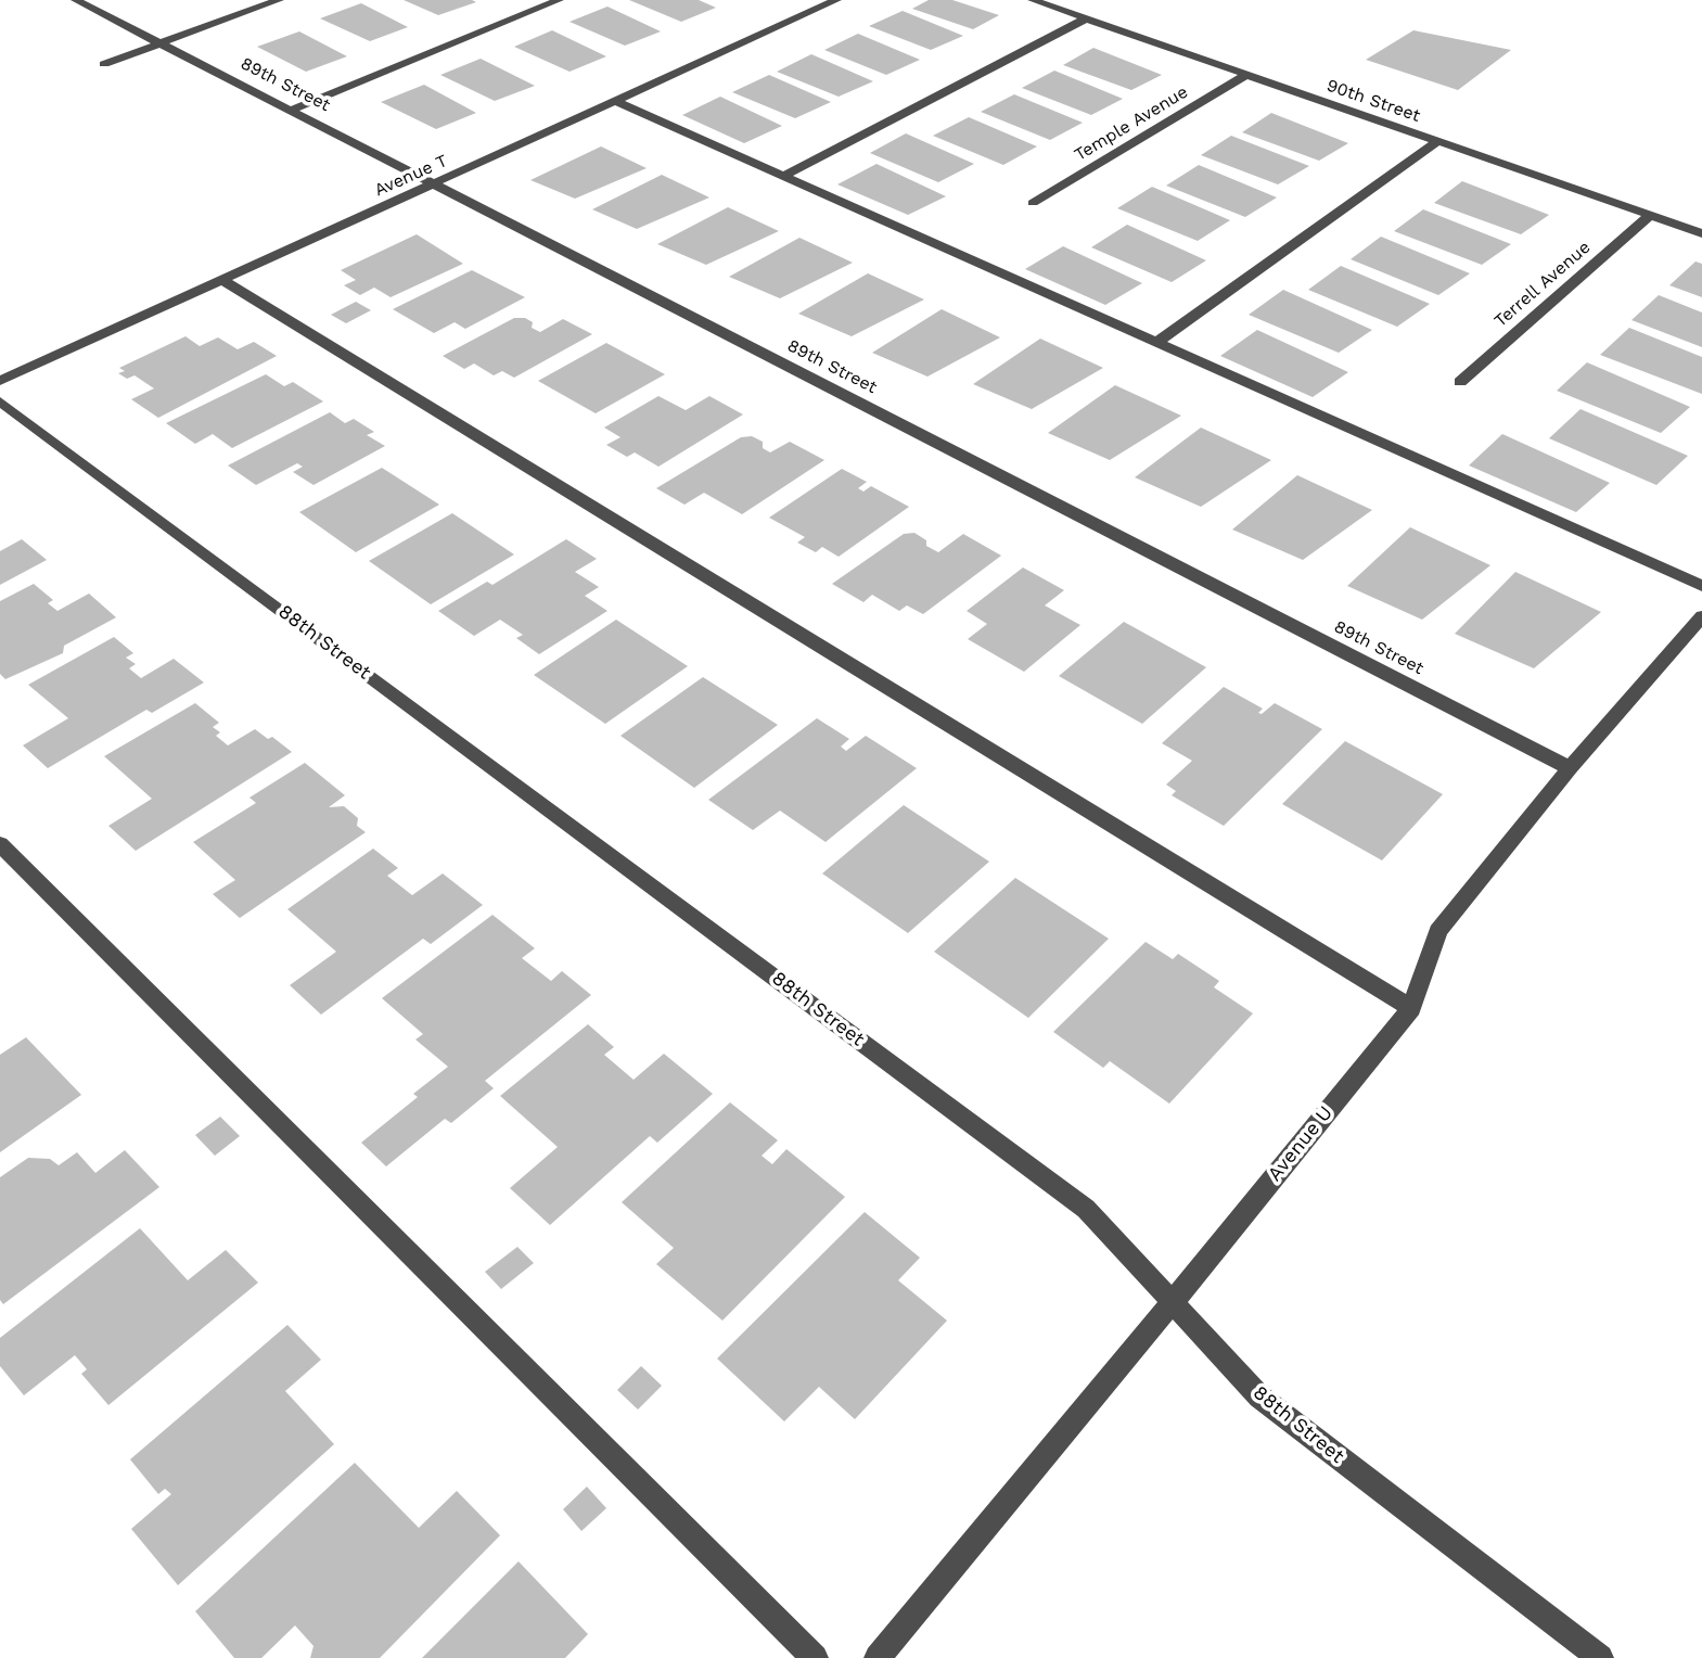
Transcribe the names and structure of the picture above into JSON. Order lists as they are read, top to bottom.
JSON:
{
  "streets": {
    "street": [
      "89th Street",
      "90th Street",
      "Temple Avenue",
      "Avenue T",
      "Terrell Avenue",
      "88th Street",
      "Avenue U"
    ]
  },
  "crossings": [
    ["89th Street", "Avenue T"],
    ["89th Street", "Avenue U"],
    ["90th Street", "Temple Avenue"],
    ["90th Street", "Terrell Avenue"],
    ["88th Street", "Avenue U"]
  ]
}
